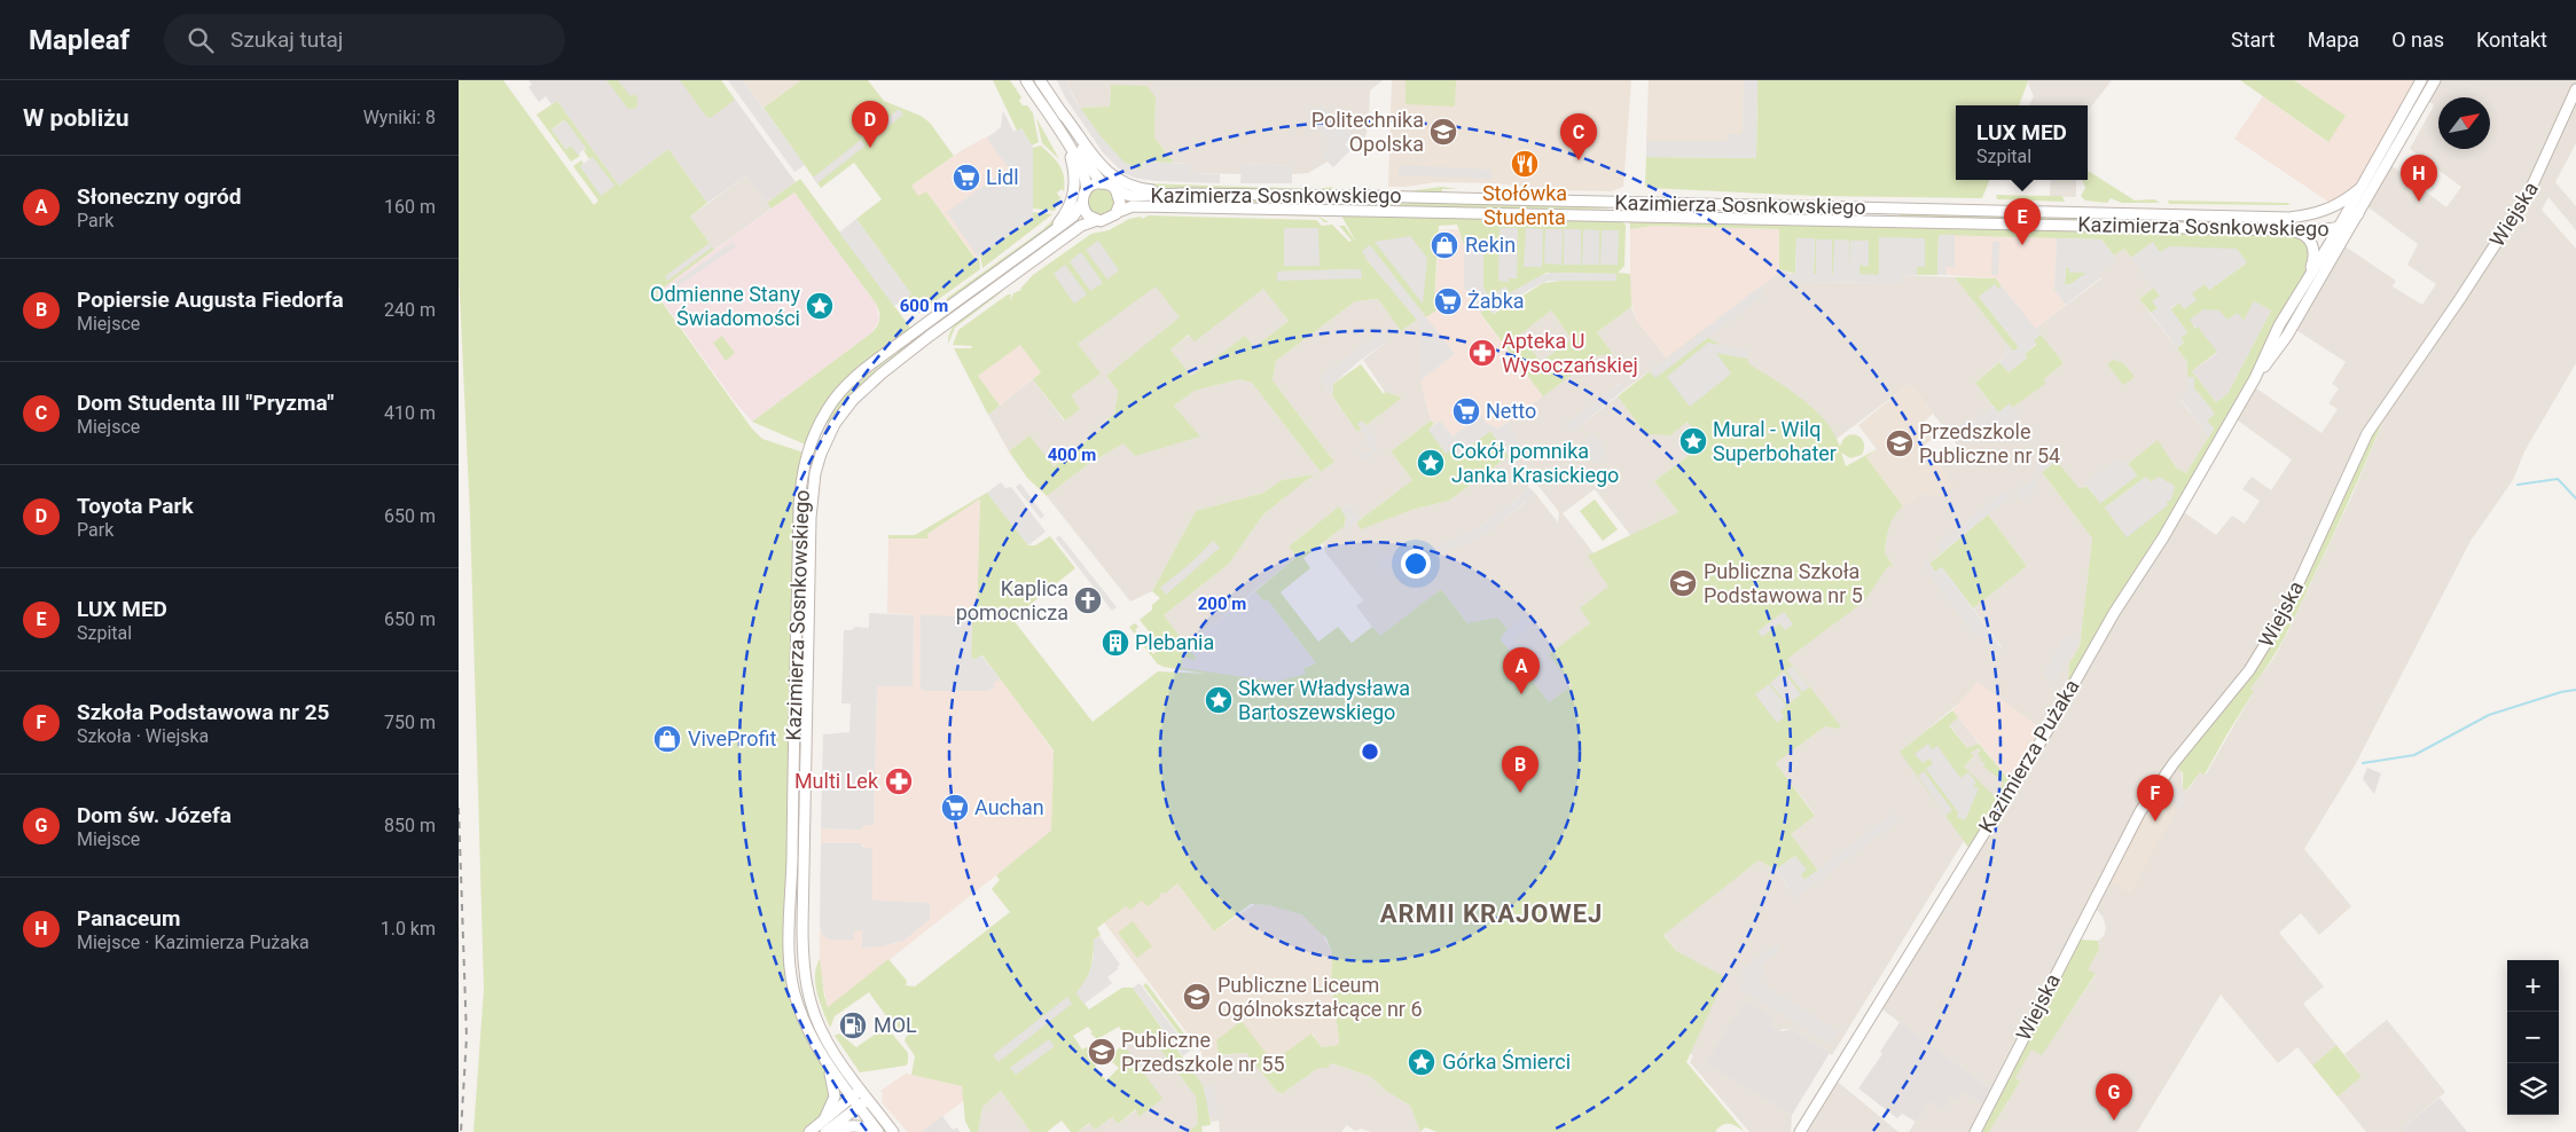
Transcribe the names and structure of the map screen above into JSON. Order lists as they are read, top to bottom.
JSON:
{
  "streets": {
    "street": ["Kazimierza Sosnkowskiego", "Wiejska", "Kazimierza Pużaka"]
  },
  "crossings": [
    ["Kazimierza Sosnkowskiego", "Kazimierza Pużaka"]
  ],
  "districts": ["ARMII KRAJOWEJ"],
  "places": {
    "school or university": [
      "Politechnika Opolska",
      "Przedszkole Publiczne nr 54",
      "Publiczna Szkoła Podstawowa nr 5",
      "Publiczne Liceum Ogólnokształcące nr 6",
      "Publiczne Przedszkole nr 55"
    ],
    "restaurant": ["Stołówka Studenta"],
    "supermarket": [
      "Lidl",
      "Żabka",
      "Netto",
      "Auchan"
    ],
    "shop": ["Rekin", "ViveProfit"],
    "place": [
      "Odmienne Stany Świadomości",
      "Mural - Wilq Superbohater",
      "Cokół pomnika Janka Krasickiego",
      "Skwer Władysława Bartoszewskiego",
      "Górka Śmierci"
    ],
    "pharmacy": ["Apteka U Wysoczańskiej", "Multi Lek"],
    "church": ["Kaplica pomocnicza"],
    "building": ["Plebania"],
    "fuel station": ["MOL"]
  },
  "north": "top right",
  "page": {
    "header": "Mapleaf",
    "search": "Szukaj tutaj",
    "nav": [
      "Start",
      "Mapa",
      "O nas",
      "Kontakt"
    ],
    "heading": ["W pobliżu", "Wyniki: 8"],
    "pins": [
      "D",
      "C",
      "H",
      "E",
      "A",
      "B",
      "F",
      "G"
    ],
    "popup": ["LUX MED", "Szpital"],
    "list": [
      {
        "mark": "A",
        "name": "Słoneczny ogród",
        "note": "Park",
        "value": "160 m"
      },
      {
        "mark": "B",
        "name": "Popiersie Augusta Fiedorfa",
        "note": "Miejsce",
        "value": "240 m"
      },
      {
        "mark": "C",
        "name": "Dom Studenta III \"Pryzma\"",
        "note": "Miejsce",
        "value": "410 m"
      },
      {
        "mark": "D",
        "name": "Toyota Park",
        "note": "Park",
        "value": "650 m"
      },
      {
        "mark": "E",
        "name": "LUX MED",
        "note": "Szpital",
        "value": "650 m"
      },
      {
        "mark": "F",
        "name": "Szkoła Podstawowa nr 25",
        "note": "Szkoła · Wiejska",
        "value": "750 m"
      },
      {
        "mark": "G",
        "name": "Dom św. Józefa",
        "note": "Miejsce",
        "value": "850 m"
      },
      {
        "mark": "H",
        "name": "Panaceum",
        "note": "Miejsce · Kazimierza Pużaka",
        "value": "1.0 km"
      }
    ],
    "map_buttons": ["+", "−"]
  },
  "rings": ["600 m", "400 m", "200 m"]
}
